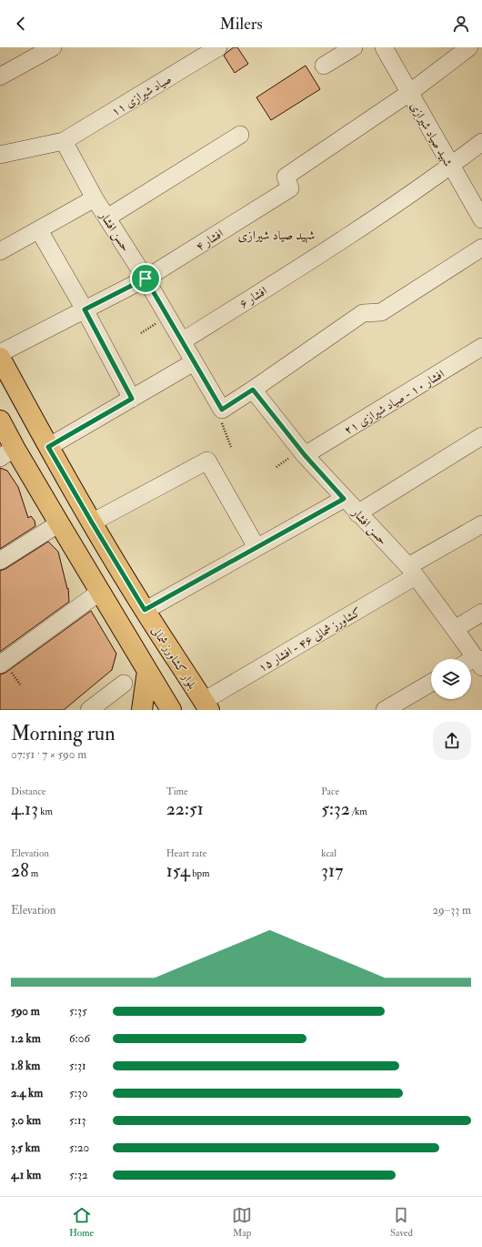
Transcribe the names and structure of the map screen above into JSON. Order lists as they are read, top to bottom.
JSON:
{
  "streets": {
    "main road": ["بلوار کشاورز شمالی"],
    "street": [
      "صیاد شیرازی ۱۱",
      "شهید صیاد شیرازی",
      "حسن افشار",
      "افشار ۴",
      "افشار ۶",
      "افشار ۱۰ - صیاد شیرازی ۲۱",
      "کشاورز شمالی ۴۶ - افشار ۱۵"
    ]
  },
  "crossings": [
    ["صیاد شیرازی ۱۱", "حسن افشار"],
    ["شهید صیاد شیرازی", "افشار ۴"],
    ["شهید صیاد شیرازی", "افشار ۶"],
    ["حسن افشار", "افشار ۴"],
    ["حسن افشار", "افشار ۶"],
    ["حسن افشار", "افشار ۱۰ - صیاد شیرازی ۲۱"],
    ["حسن افشار", "کشاورز شمالی ۴۶ - افشار ۱۵"],
    ["کشاورز شمالی ۴۶ - افشار ۱۵", "بلوار کشاورز شمالی"]
  ],
  "districts": ["شهید صیاد شیرازی"],
  "page": {
    "header": "Milers",
    "heading": ["Morning run", "07:51 · 7 × 590 m"],
    "stats": [
      ["Distance", "4.13 km"],
      ["Time", "22:51"],
      ["Pace", "5:32 /km"],
      ["Elevation", "28 m"],
      ["Heart rate", "154 bpm"],
      ["kcal", "317"]
    ],
    "chart": ["Elevation", "29–33 m"],
    "list": [
      {
        "name": "590 m",
        "note": "5:35"
      },
      {
        "name": "1.2 km",
        "note": "6:06"
      },
      {
        "name": "1.8 km",
        "note": "5:31"
      },
      {
        "name": "2.4 km",
        "note": "5:30"
      },
      {
        "name": "3.0 km",
        "note": "5:13"
      },
      {
        "name": "3.5 km",
        "note": "5:20"
      },
      {
        "name": "4.1 km",
        "note": "5:32"
      }
    ],
    "tabs": ["Home", "Map", "Saved"]
  }
}
